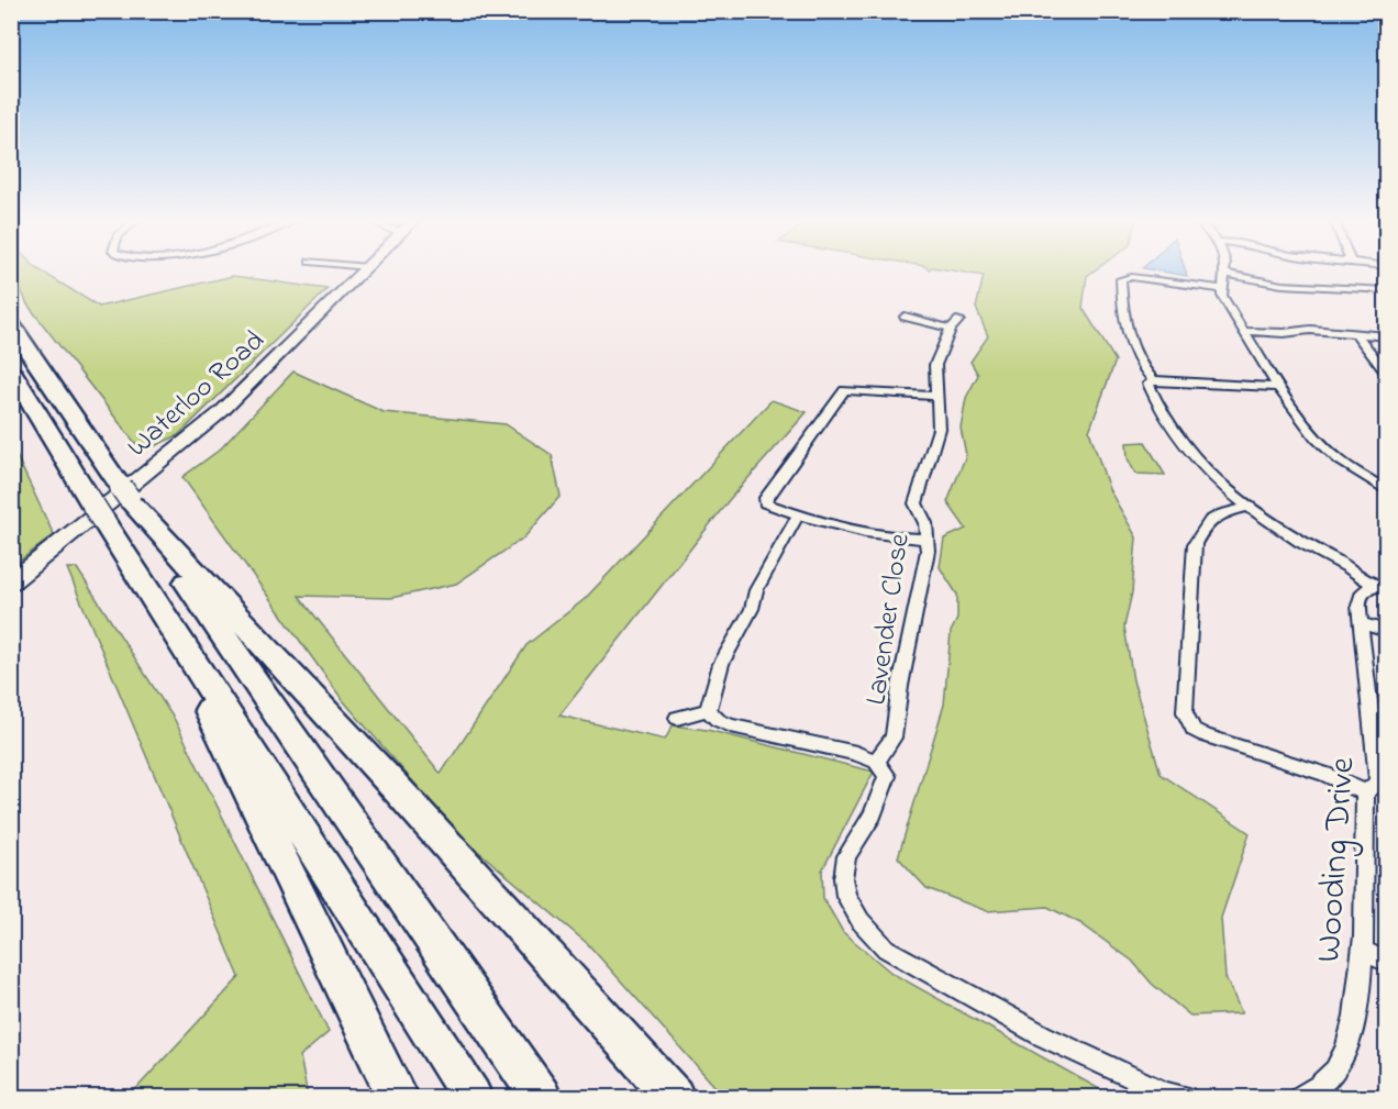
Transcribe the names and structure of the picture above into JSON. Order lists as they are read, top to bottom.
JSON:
{
  "streets": {
    "street": ["Waterloo Road", "Lavender Close", "Wooding Drive"]
  }
}
